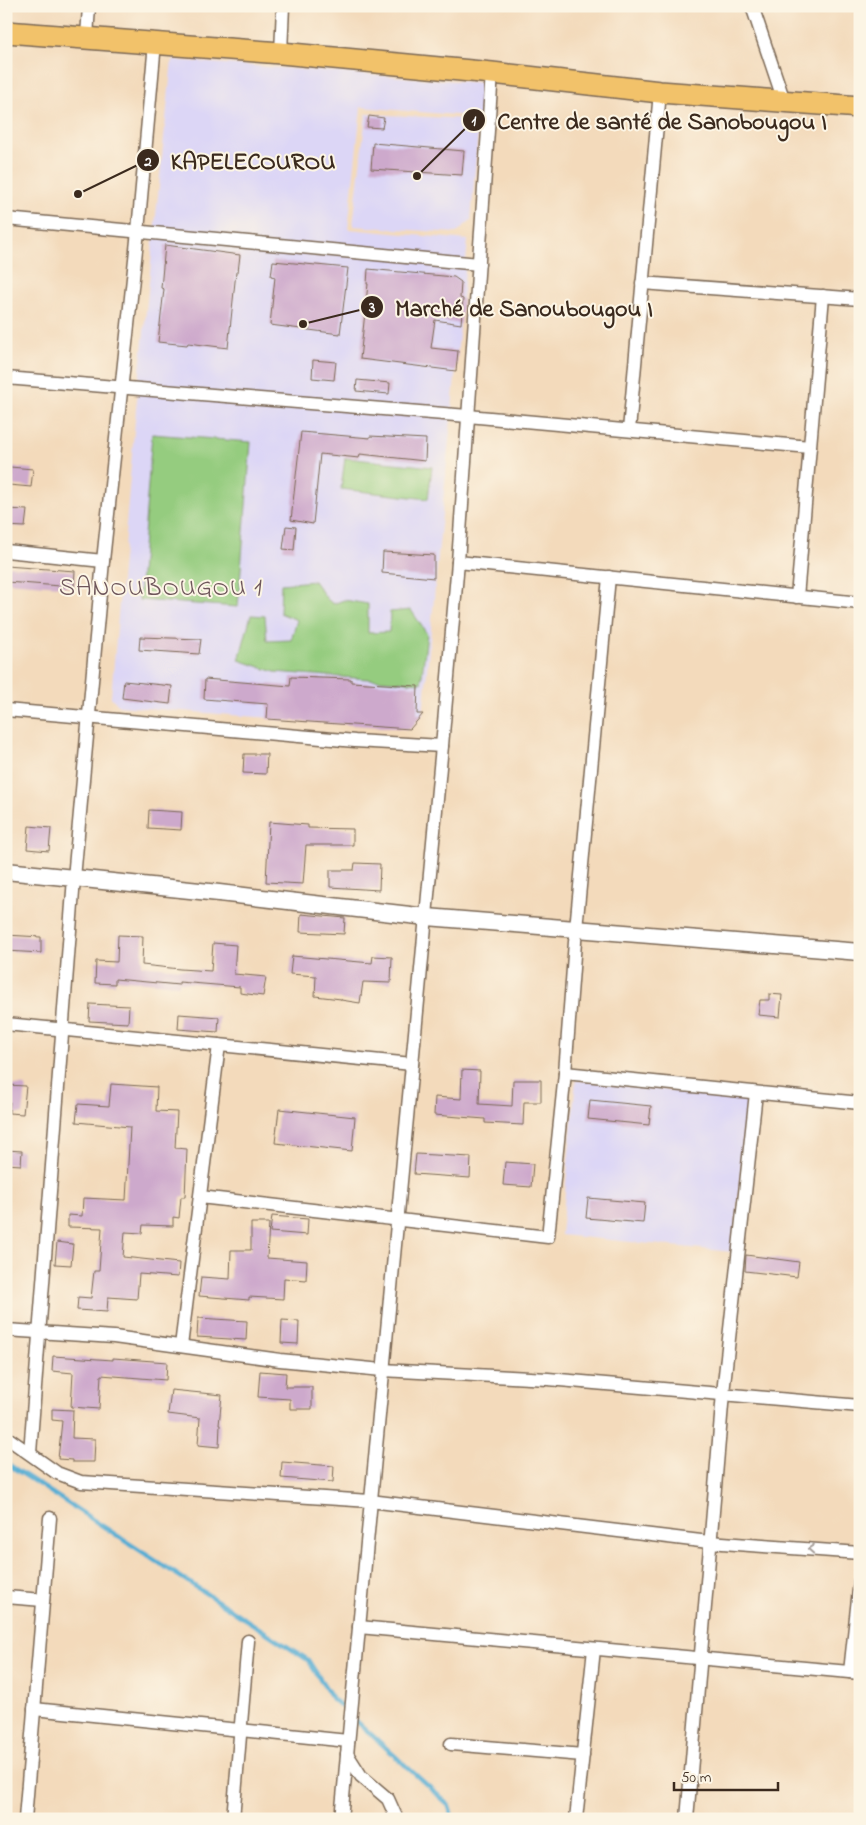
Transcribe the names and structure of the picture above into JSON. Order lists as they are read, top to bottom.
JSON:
{
  "districts": ["SANOUBOUGOU 1"],
  "places": ["Centre de santé de Sanobougou I", "KAPELECOUROU", "Marché de Sanoubougou I"],
  "scale_bar": "50 m"
}
